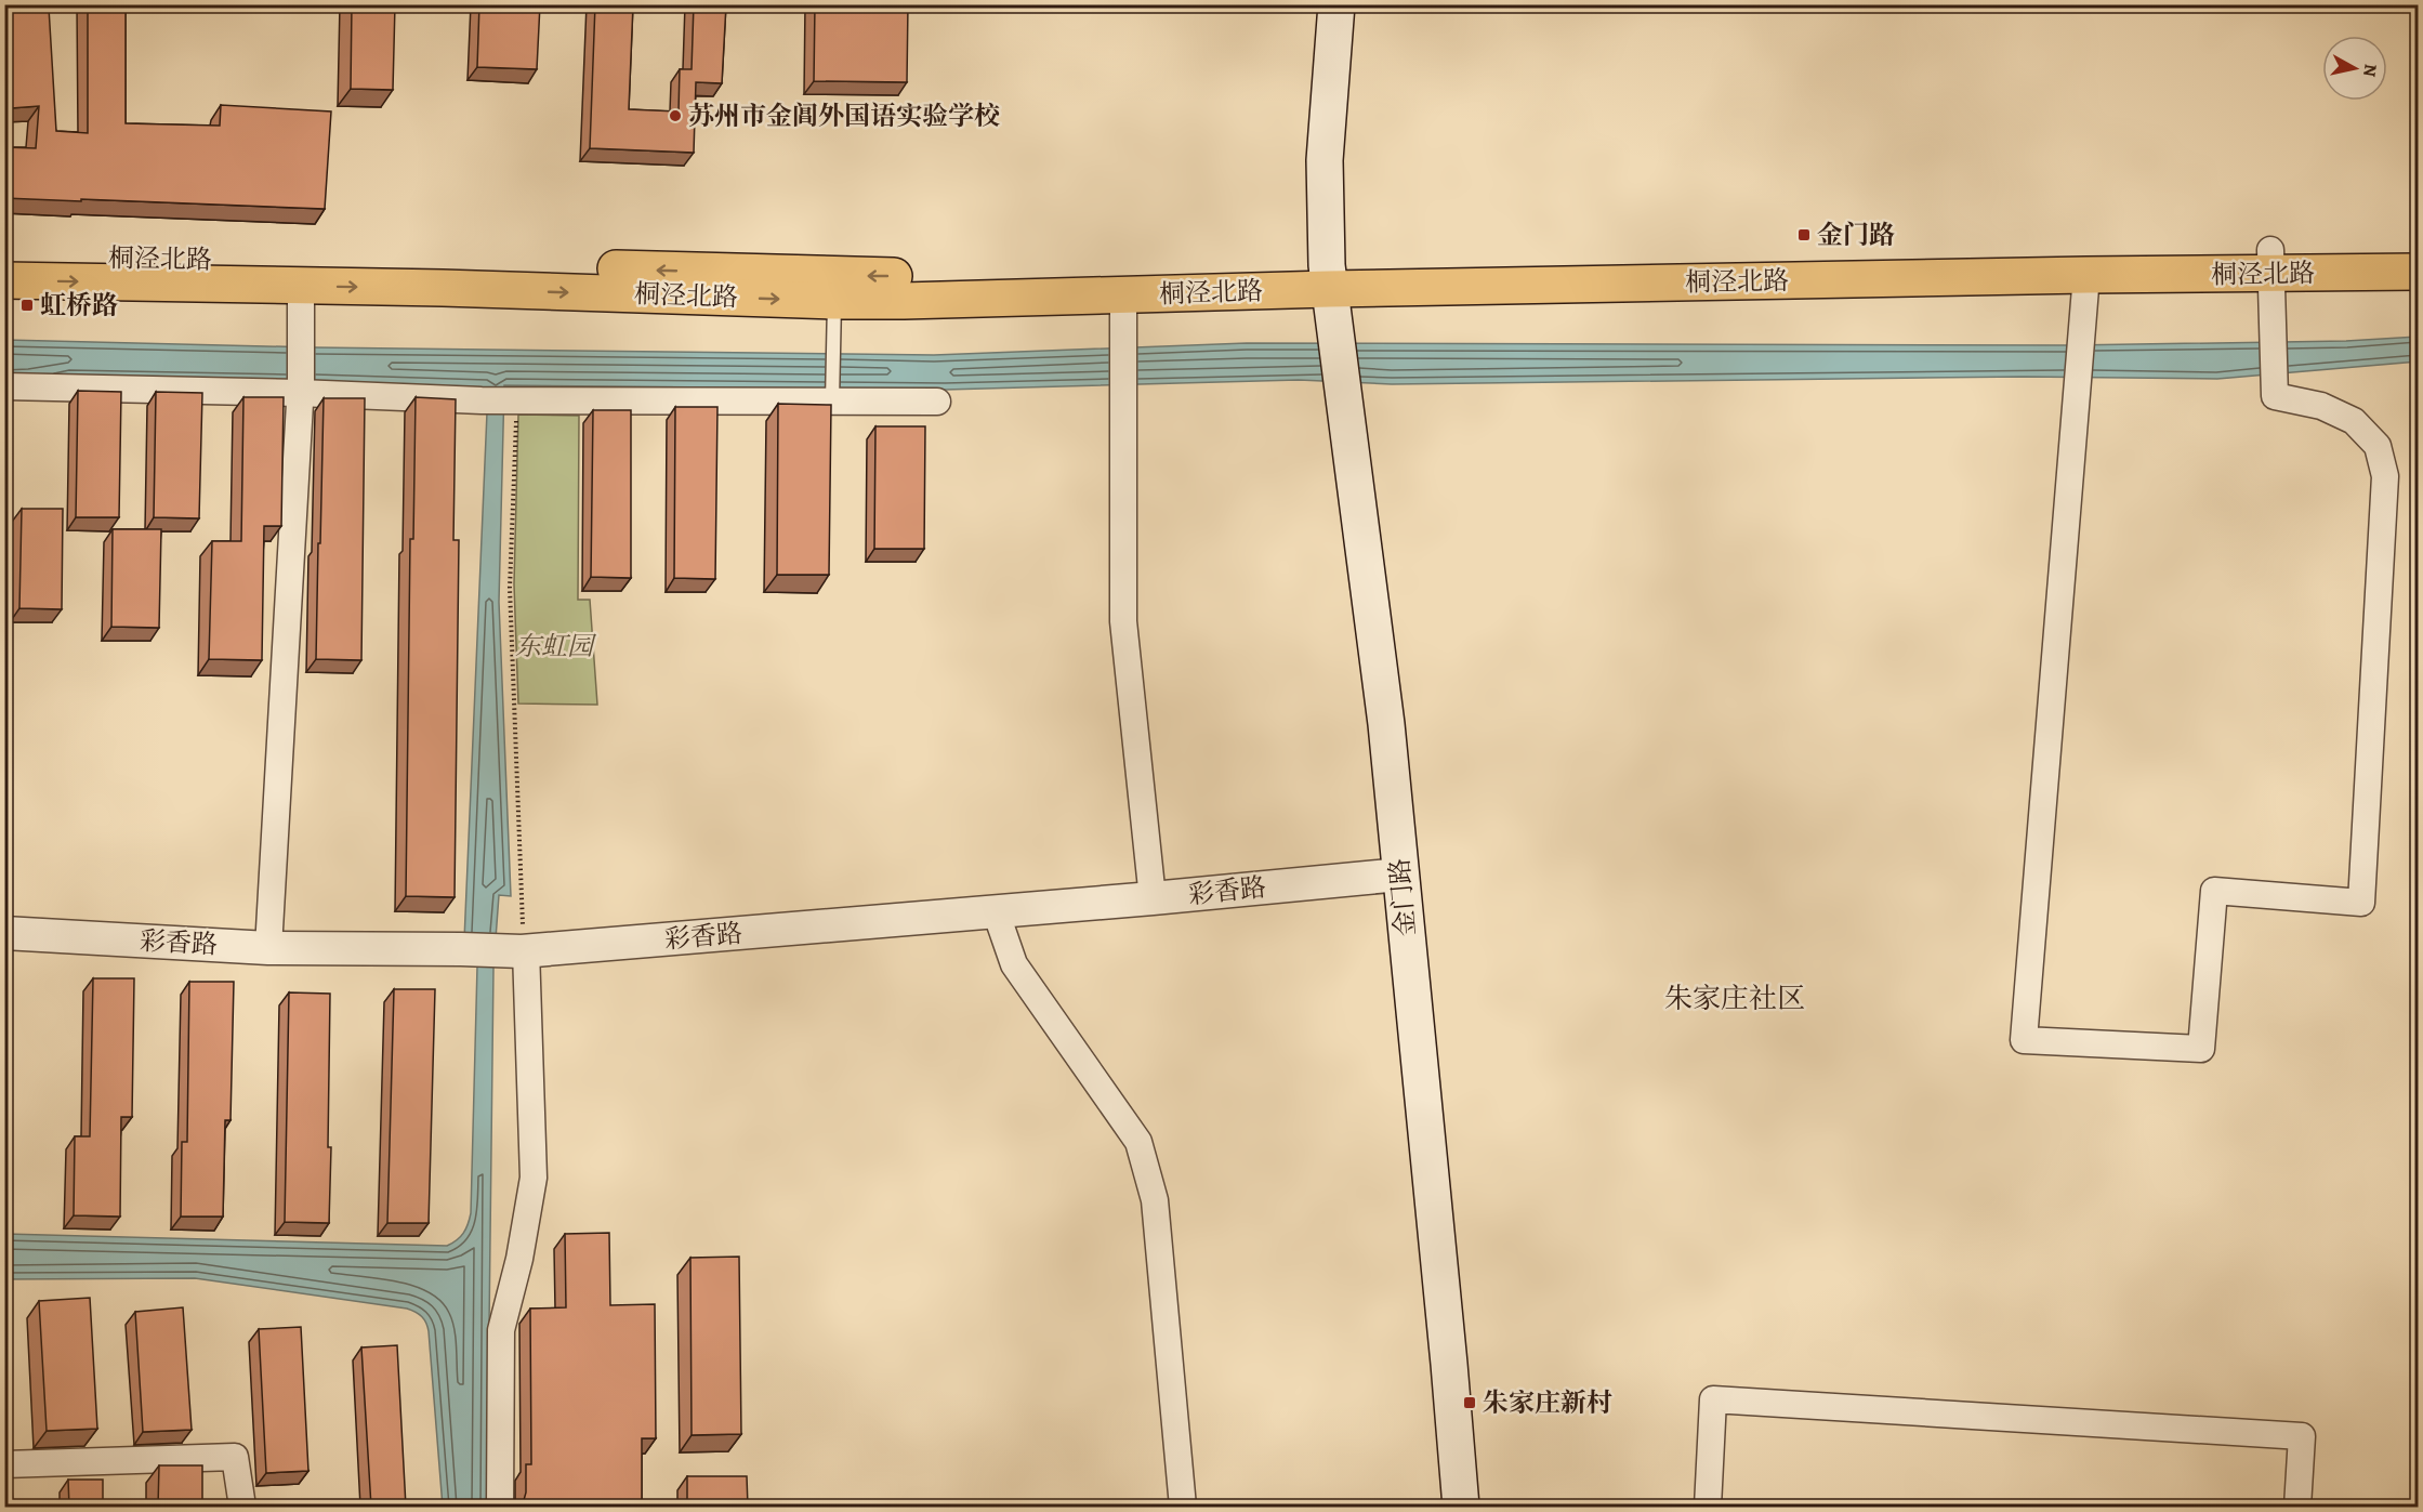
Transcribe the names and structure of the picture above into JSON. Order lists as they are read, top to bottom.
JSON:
{
  "streets": {
    "main road": ["桐泾北路", "金门路"],
    "street": ["彩香路"]
  },
  "crossings": [
    ["桐泾北路", "金门路"],
    ["彩香路", "金门路"]
  ],
  "districts": ["朱家庄社区"],
  "parks": ["东虹园"],
  "places": {
    "other": ["苏州市金阊外国语实验学校"],
    "transit": ["金门路", "虹桥路", "朱家庄新村"]
  },
  "north": "right"
}
